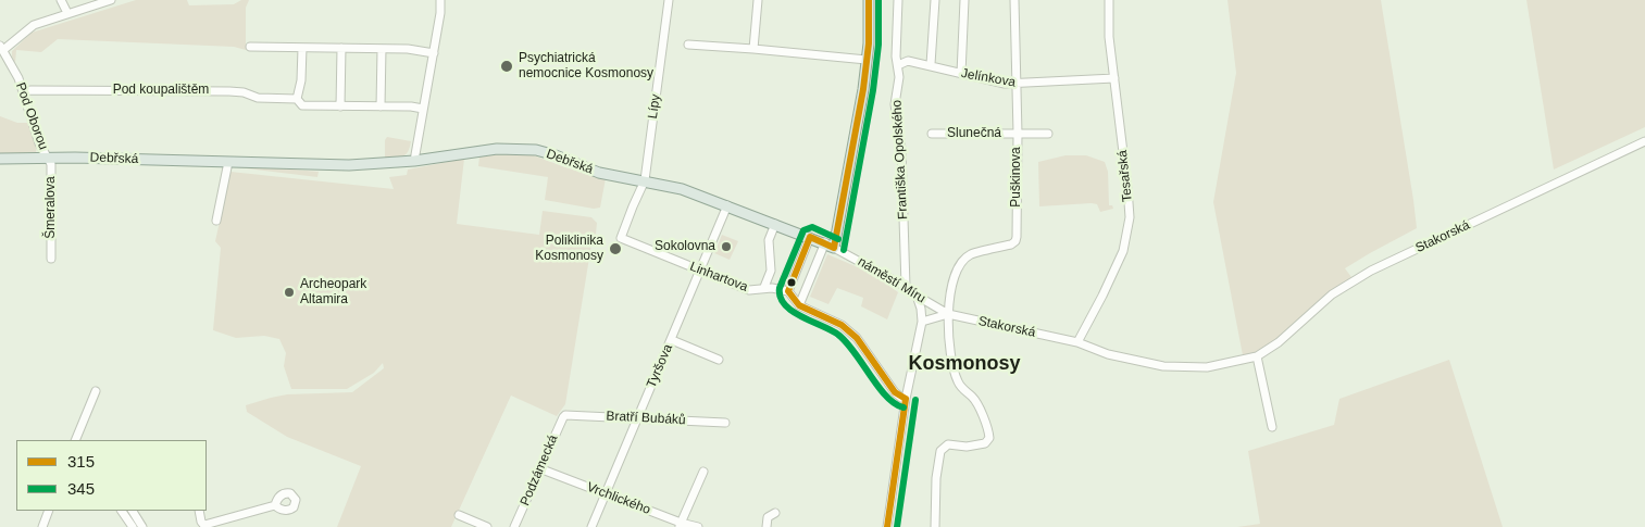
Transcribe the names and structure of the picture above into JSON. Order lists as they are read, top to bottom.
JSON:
{
  "streets": {
    "main road": ["Debřská"],
    "street": [
      "Jelínkova",
      "Pod koupalištěm",
      "Lípy",
      "Pod Oborou",
      "Slunečná",
      "Františka Opolského",
      "Tesařská",
      "Puškinova",
      "Šmeralova",
      "Stakorská",
      "Linhartova",
      "náměstí Míru",
      "Tyršova",
      "Bratří Bubáků",
      "Podzámecká",
      "Vrchlického"
    ]
  },
  "crossings": [
    ["Jelínkova", "Františka Opolského"],
    ["Jelínkova", "Tesařská"],
    ["Jelínkova", "Puškinova"],
    ["Pod koupalištěm", "Pod Oborou"],
    ["Lípy", "Debřská"],
    ["Lípy", "Linhartova"],
    ["Pod Oborou", "Debřská"],
    ["Pod Oborou", "Šmeralova"],
    ["Slunečná", "Puškinova"],
    ["Debřská", "Šmeralova"],
    ["Debřská", "Linhartova"],
    ["Debřská", "náměstí Míru"],
    ["Debřská", "Tyršova"],
    ["Františka Opolského", "náměstí Míru"],
    ["Tesařská", "Stakorská"],
    ["Puškinova", "Stakorská"],
    ["Puškinova", "náměstí Míru"],
    ["Stakorská", "náměstí Míru"],
    ["Linhartova", "Tyršova"],
    ["Tyršova", "Bratří Bubáků"],
    ["Tyršova", "Vrchlického"],
    ["Bratří Bubáků", "Podzámecká"],
    ["Podzámecká", "Vrchlického"]
  ],
  "districts": ["Kosmonosy"],
  "places": [
    "Psychiatrická nemocnice Kosmonosy",
    "Sokolovna",
    "Poliklinika Kosmonosy",
    "Archeopark Altamira"
  ],
  "lines": ["transit line 315", "transit line 345"],
  "legend": ["315", "345"]
}
